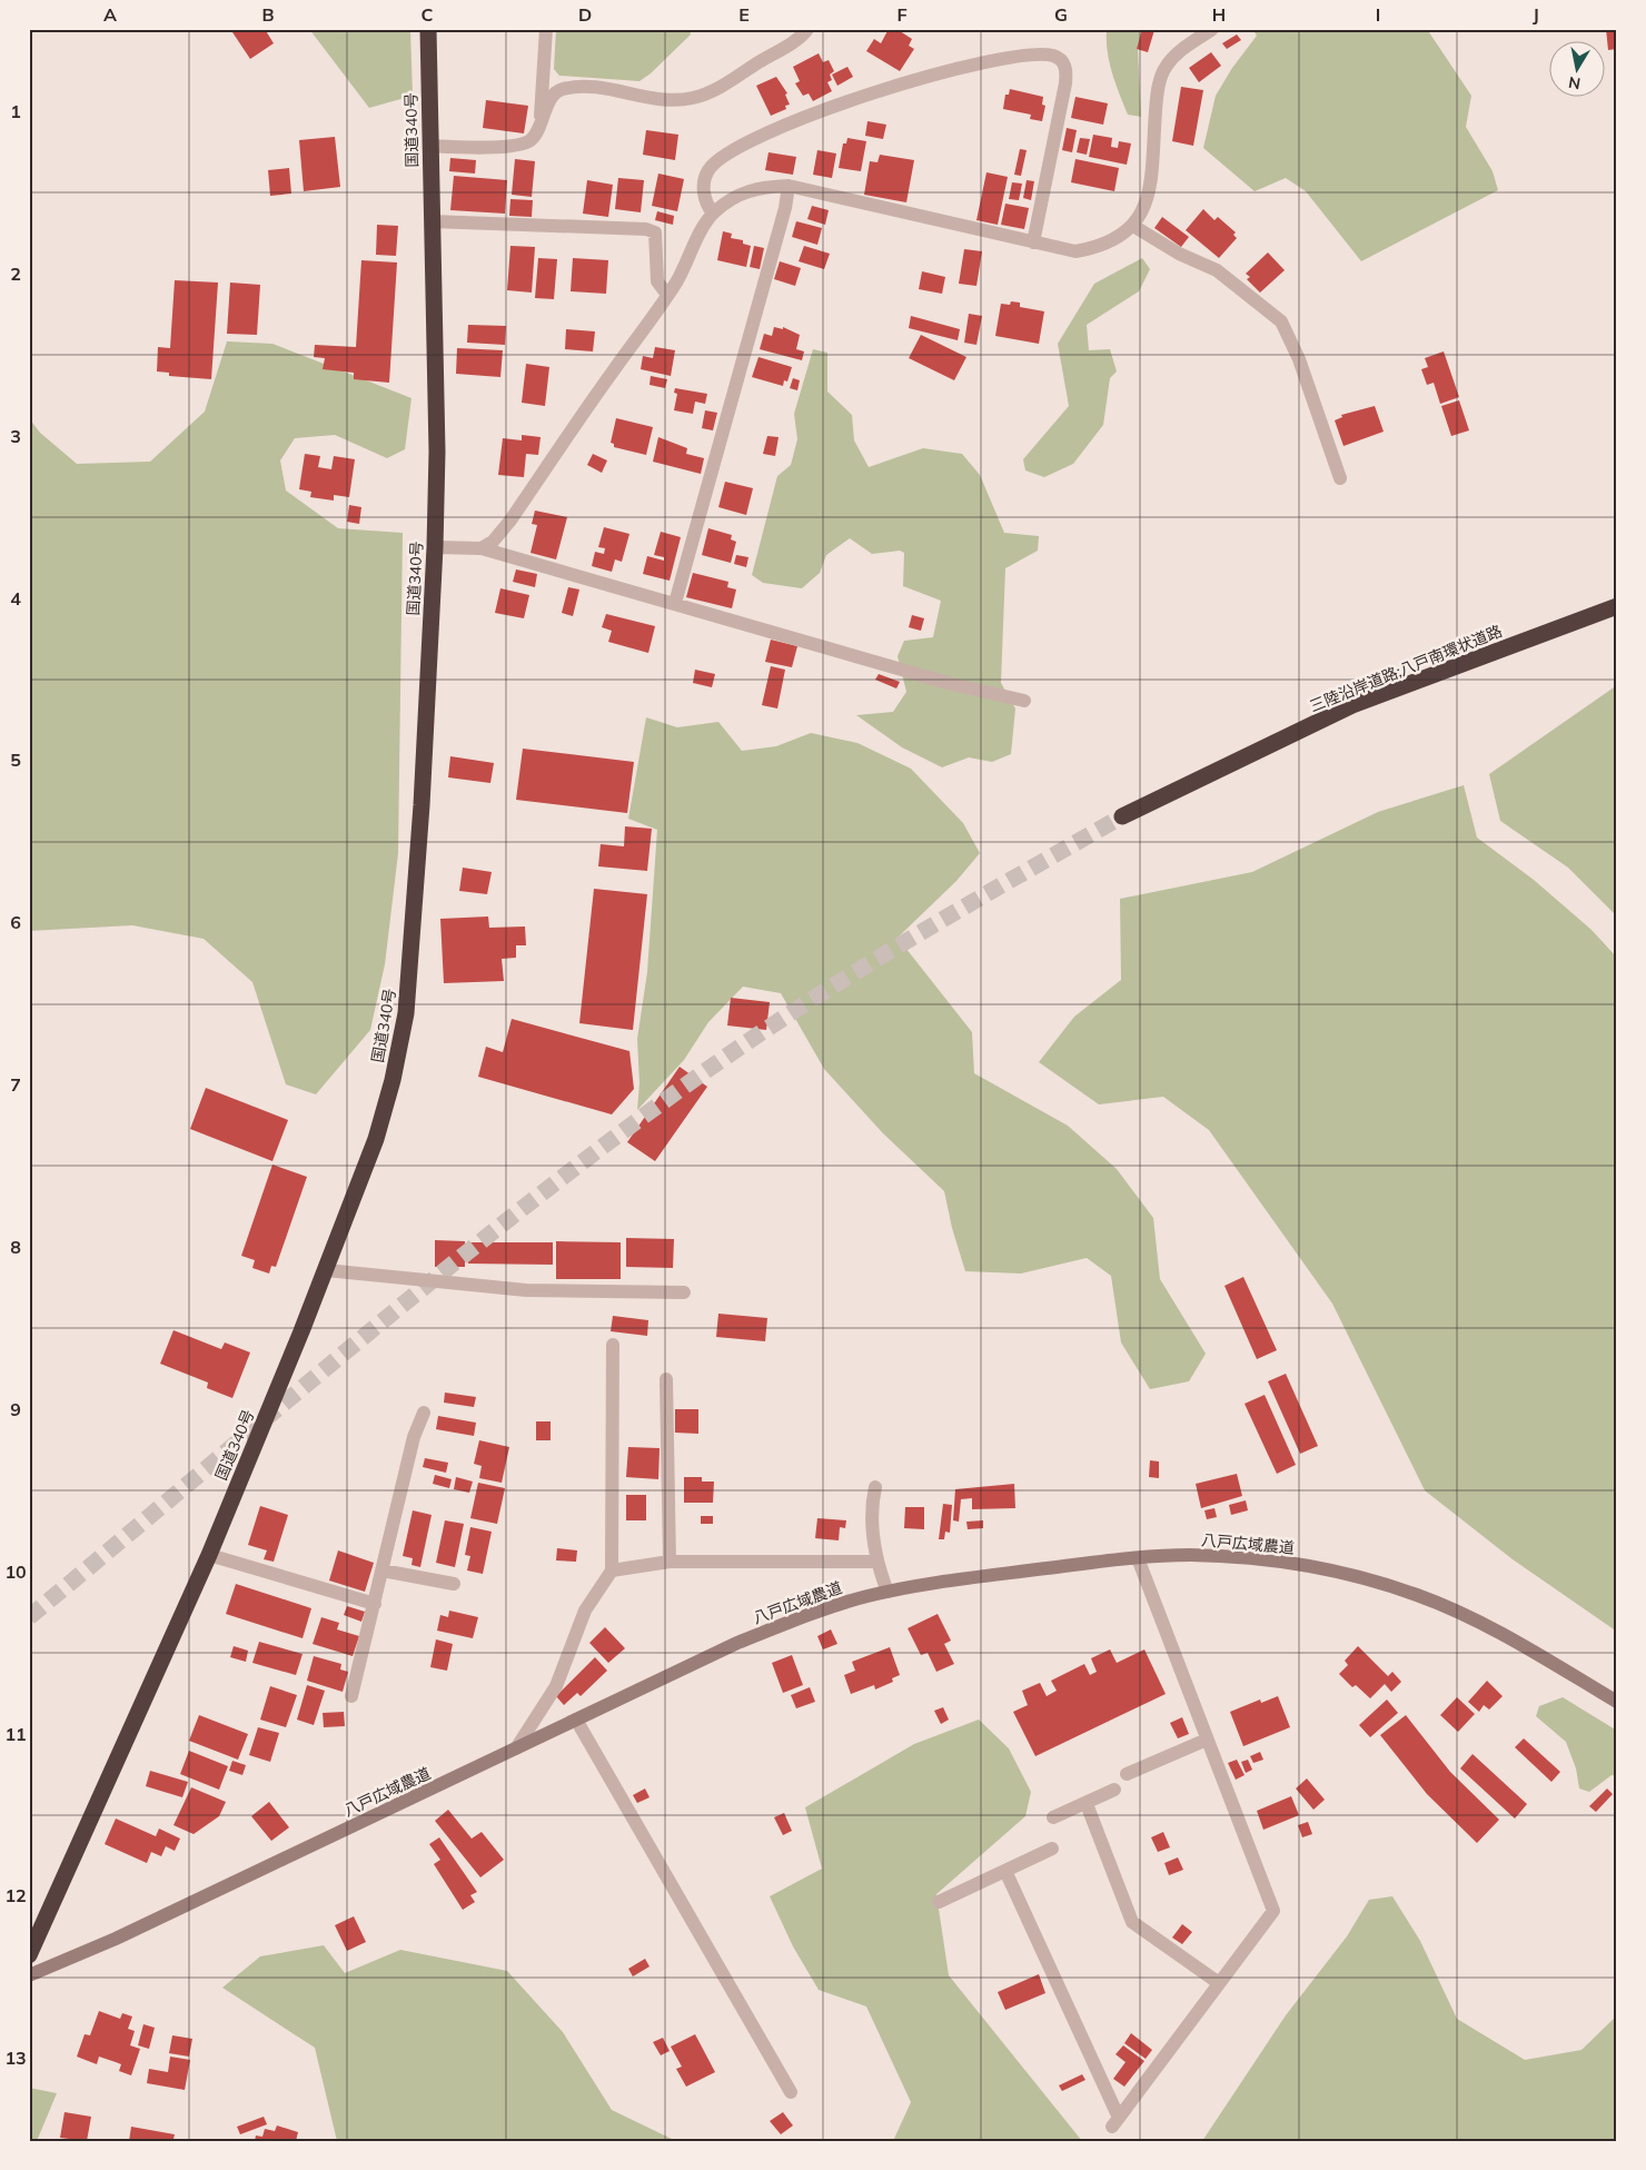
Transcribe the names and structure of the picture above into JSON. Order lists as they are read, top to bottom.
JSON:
{
  "streets": {
    "highway": ["国道340号", "三陸沿岸道路;八戸南環状道路"],
    "street": ["八戸広域農道"]
  },
  "north": "bottom",
  "grid": {
    "columns": [
      "A",
      "B",
      "C",
      "D",
      "E",
      "F",
      "G",
      "H",
      "I",
      "J"
    ],
    "rows": [
      "1",
      "2",
      "3",
      "4",
      "5",
      "6",
      "7",
      "8",
      "9",
      "10",
      "11",
      "12",
      "13"
    ]
  }
}
